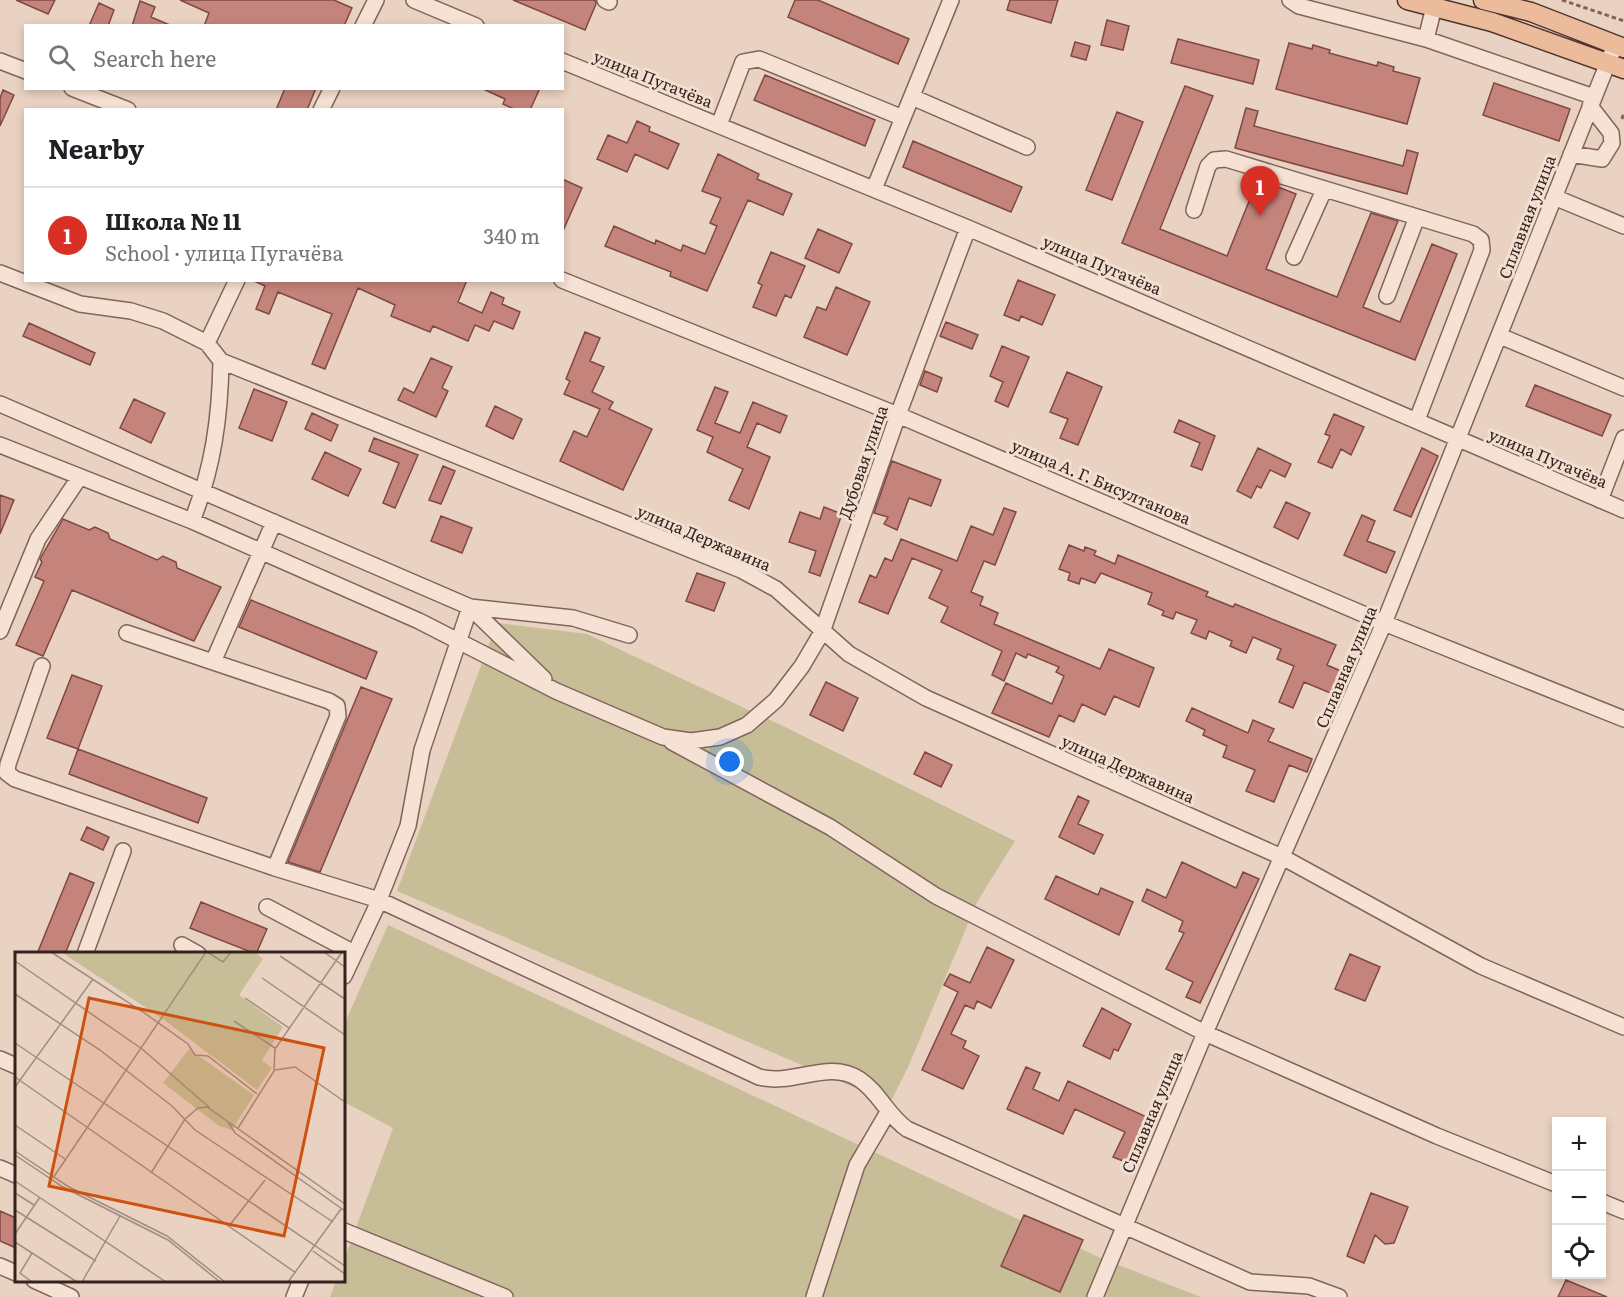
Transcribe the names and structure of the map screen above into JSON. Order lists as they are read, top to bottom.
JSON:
{
  "streets": {
    "street": [
      "улица Пугачёва",
      "Сплавная улица",
      "Дубовая улица",
      "улица А. Г. Бисултанова",
      "улица Державина"
    ]
  },
  "crossings": [
    ["улица Пугачёва", "Сплавная улица"],
    ["улица Пугачёва", "Дубовая улица"],
    ["Сплавная улица", "улица А. Г. Бисултанова"],
    ["Сплавная улица", "улица Державина"],
    ["Дубовая улица", "улица А. Г. Бисултанова"],
    ["Дубовая улица", "улица Державина"]
  ],
  "page": {
    "search": "Search here",
    "heading": "Nearby",
    "pins": "1",
    "list": [
      {
        "mark": "1",
        "name": "Школа № 11",
        "note": "School · улица Пугачёва",
        "value": "340 m"
      }
    ],
    "map_buttons": ["+", "−"]
  }
}
